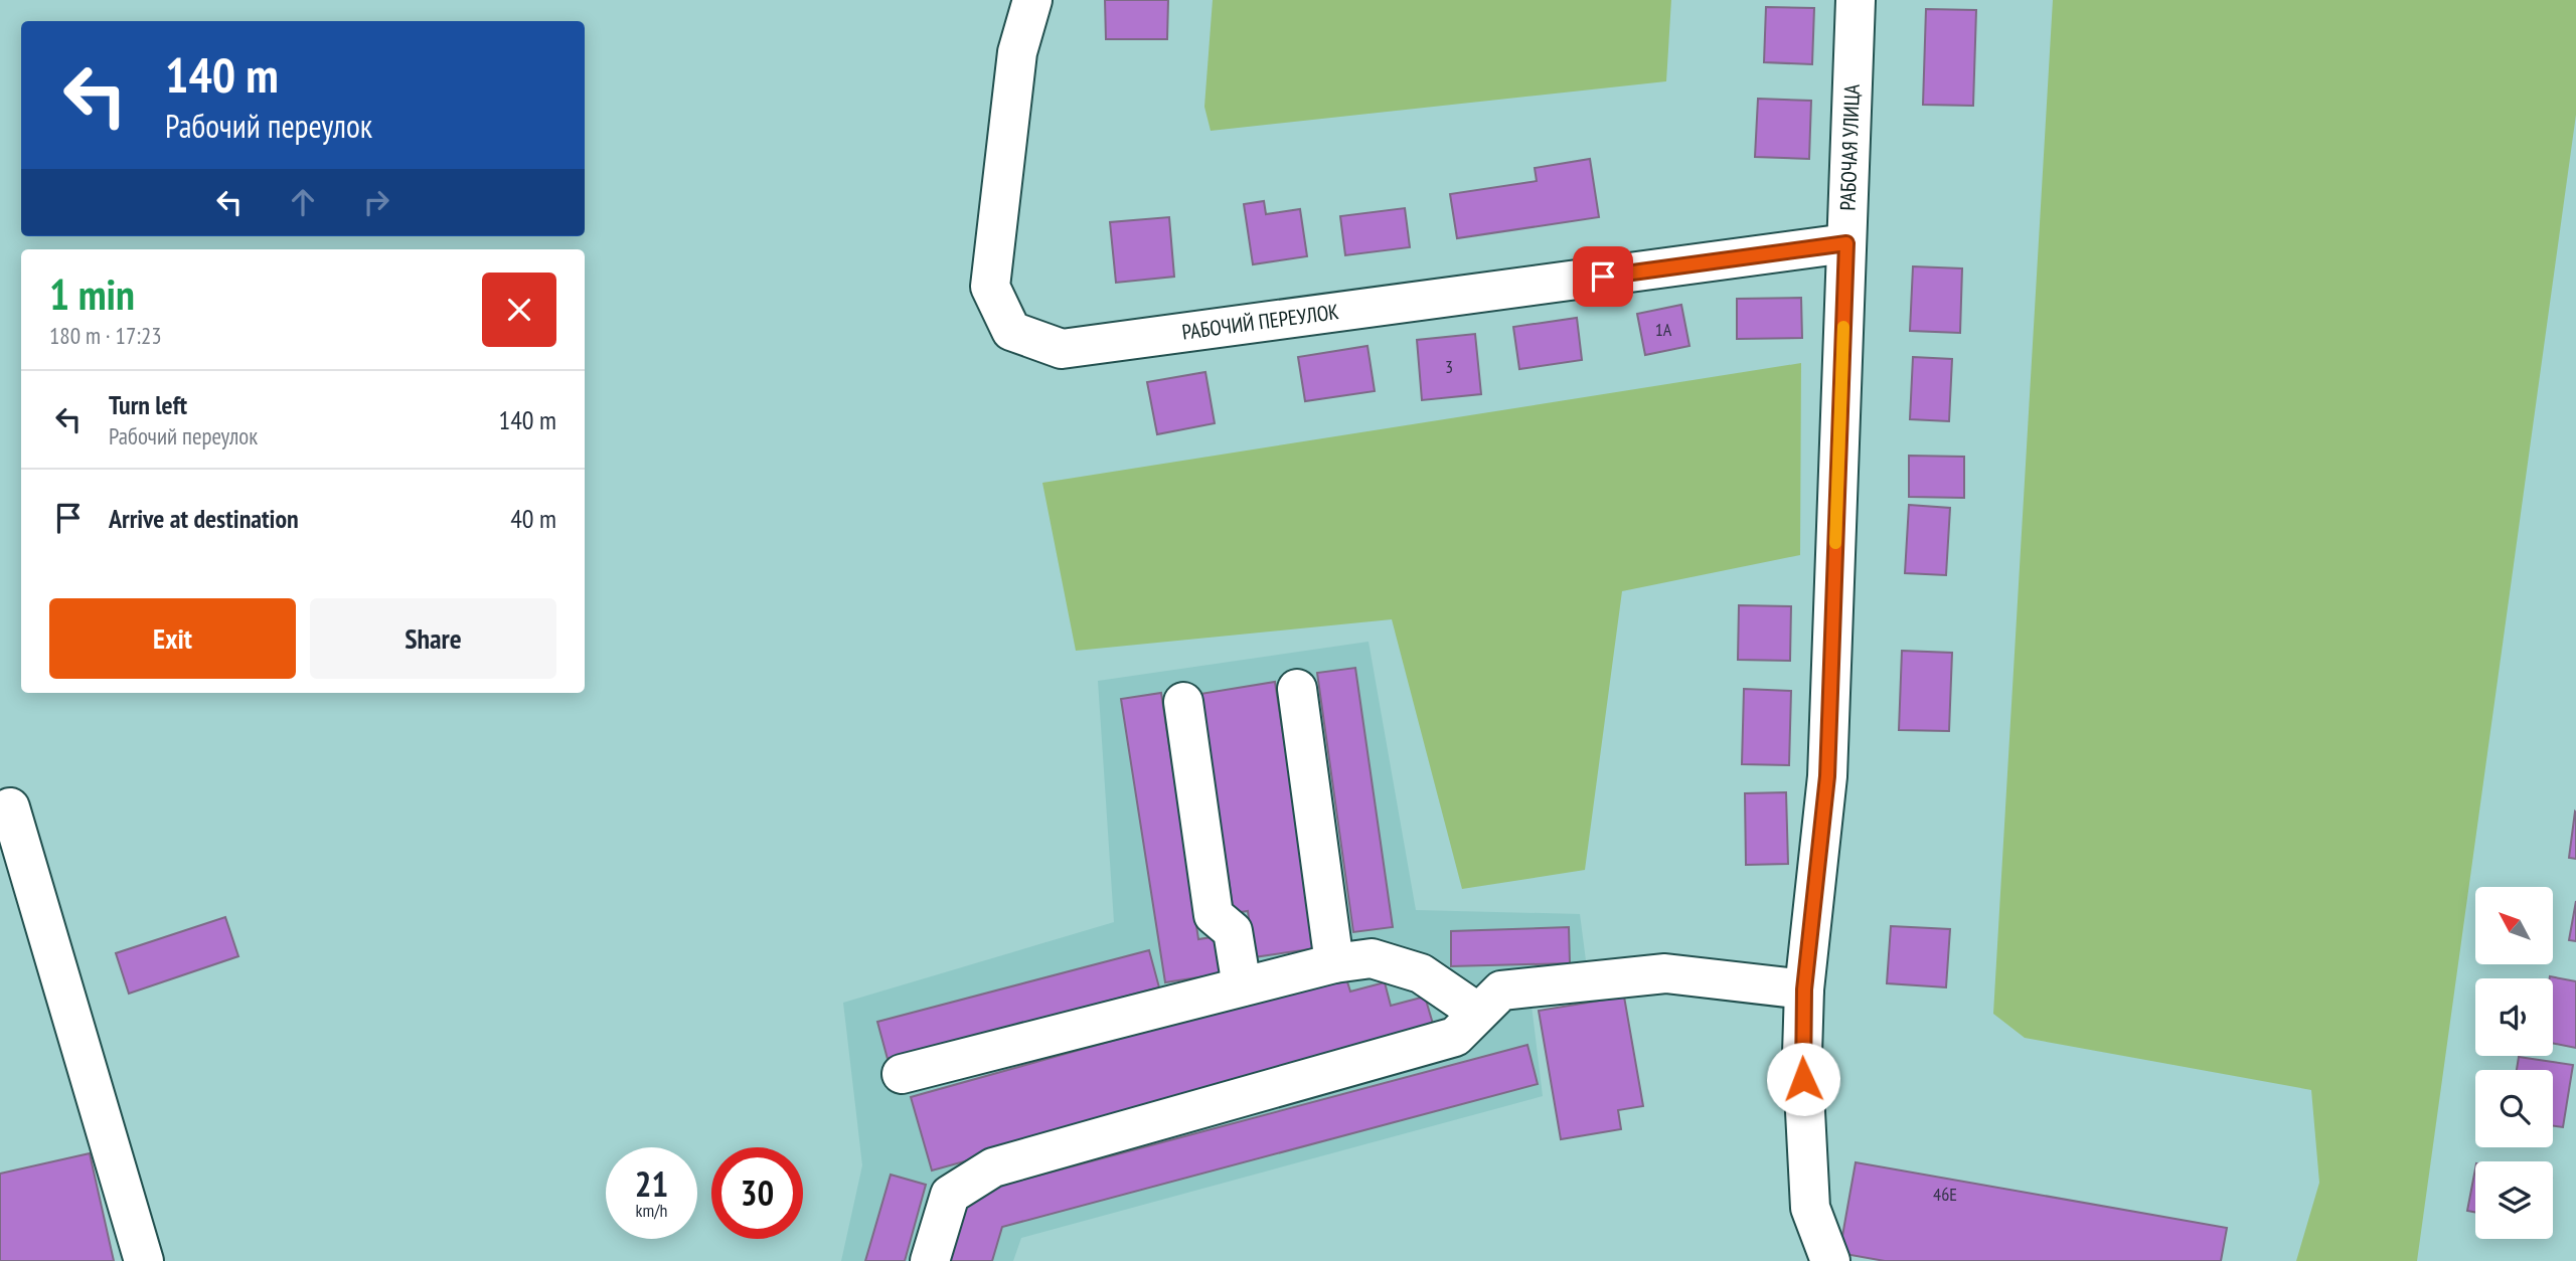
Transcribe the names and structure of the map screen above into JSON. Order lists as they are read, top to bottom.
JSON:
{
  "streets": {
    "street": ["РАБОЧАЯ УЛИЦА", "РАБОЧИЙ ПЕРЕУЛОК"]
  },
  "crossings": [
    ["РАБОЧАЯ УЛИЦА", "РАБОЧИЙ ПЕРЕУЛОК"]
  ],
  "house_numbers": ["1А", "3", "46Е"],
  "north": "top left",
  "page": {
    "turn": ["140 m", "Рабочий переулок"],
    "heading": ["1 min", "180 m · 17:23"],
    "list": [
      {
        "name": "Turn left",
        "note": "Рабочий переулок",
        "value": "140 m"
      },
      {
        "name": "Arrive at destination",
        "value": "40 m"
      }
    ],
    "buttons": ["Exit", "Share"],
    "speed": "21 km/h",
    "limit": "30"
  }
}
